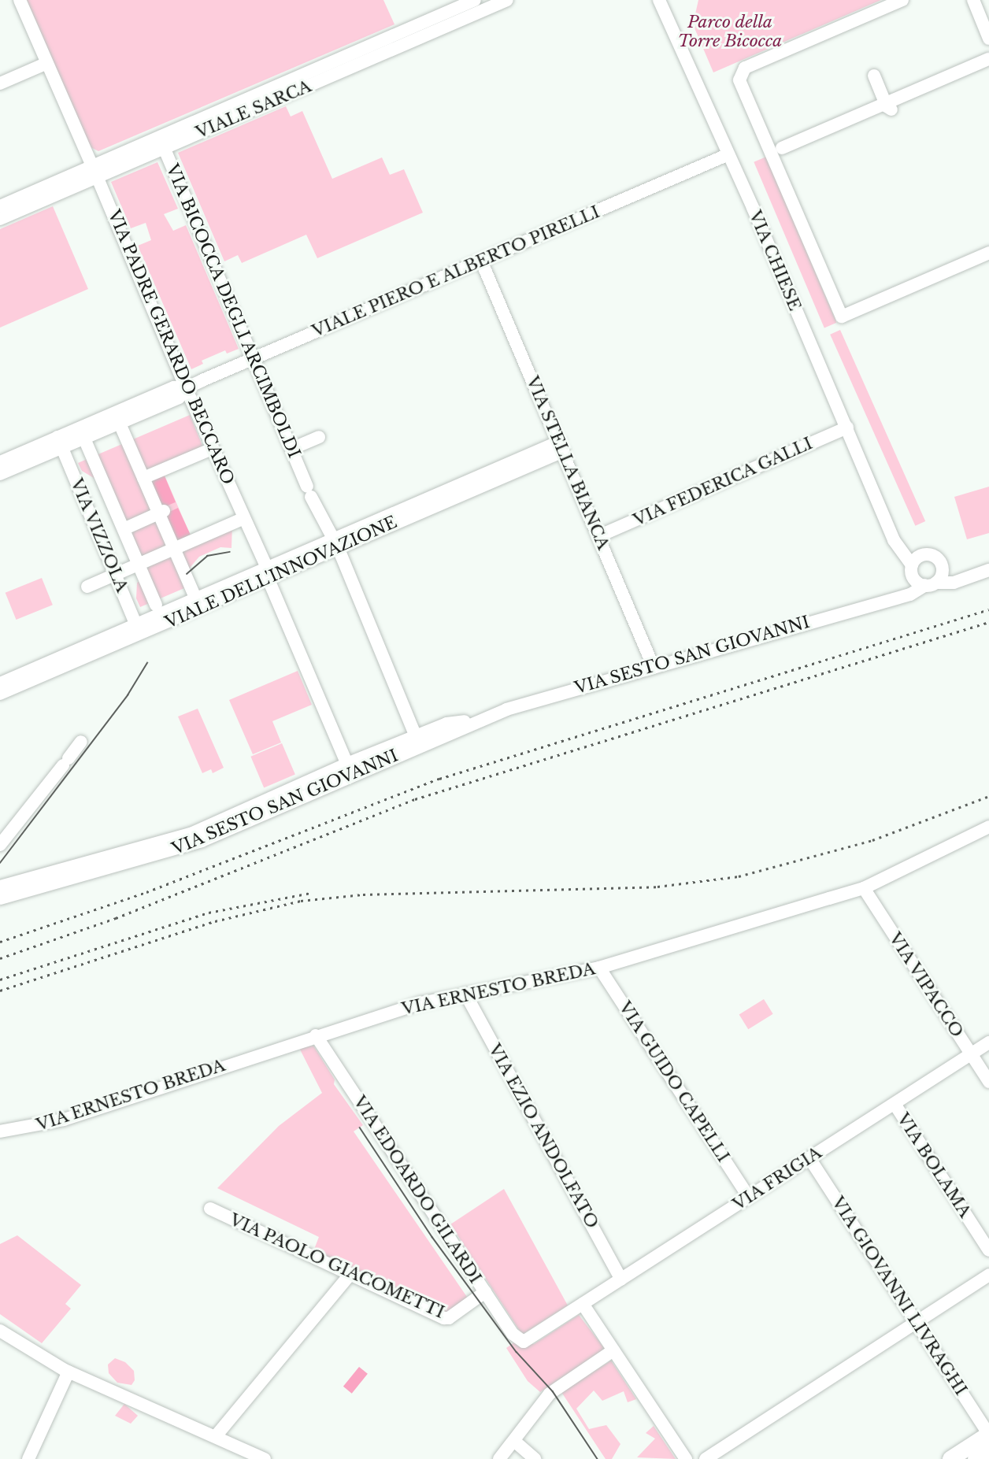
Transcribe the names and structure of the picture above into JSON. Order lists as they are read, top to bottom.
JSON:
{
  "streets": {
    "street": [
      "VIALE SARCA",
      "VIA CHIESE",
      "VIALE PIERO E ALBERTO PIRELLI",
      "VIA BICOCCA DEGLI ARCIMBOLDI",
      "VIA PADRE GERARDO BECCARO",
      "VIA STELLA BIANCA",
      "VIA FEDERICA GALLI",
      "VIA VIZZOLA",
      "VIALE DELL'INNOVAZIONE",
      "VIA SESTO SAN GIOVANNI",
      "VIA VIPACCO",
      "VIA ERNESTO BREDA",
      "VIA GUIDO CAPELLI",
      "VIA EZIO ANDOLFATO",
      "VIA BOLAMA",
      "VIA FRIGIA",
      "VIA EDOARDO GILARDI",
      "VIA PAOLO GIACOMETTI",
      "VIA GIOVANNI LIVRAGHI"
    ]
  },
  "crossings": [
    ["VIALE SARCA", "VIA BICOCCA DEGLI ARCIMBOLDI"],
    ["VIALE SARCA", "VIA PADRE GERARDO BECCARO"],
    ["VIA CHIESE", "VIALE PIERO E ALBERTO PIRELLI"],
    ["VIA CHIESE", "VIA FEDERICA GALLI"],
    ["VIALE PIERO E ALBERTO PIRELLI", "VIA BICOCCA DEGLI ARCIMBOLDI"],
    ["VIALE PIERO E ALBERTO PIRELLI", "VIA PADRE GERARDO BECCARO"],
    ["VIALE PIERO E ALBERTO PIRELLI", "VIA STELLA BIANCA"],
    ["VIALE PIERO E ALBERTO PIRELLI", "VIA VIZZOLA"],
    ["VIALE PIERO E ALBERTO PIRELLI", "VIALE DELL'INNOVAZIONE"],
    ["VIA BICOCCA DEGLI ARCIMBOLDI", "VIALE DELL'INNOVAZIONE"],
    ["VIA BICOCCA DEGLI ARCIMBOLDI", "VIA SESTO SAN GIOVANNI"],
    ["VIA PADRE GERARDO BECCARO", "VIALE DELL'INNOVAZIONE"],
    ["VIA PADRE GERARDO BECCARO", "VIA SESTO SAN GIOVANNI"],
    ["VIA STELLA BIANCA", "VIA FEDERICA GALLI"],
    ["VIA STELLA BIANCA", "VIALE DELL'INNOVAZIONE"],
    ["VIA STELLA BIANCA", "VIA SESTO SAN GIOVANNI"],
    ["VIA VIZZOLA", "VIALE DELL'INNOVAZIONE"],
    ["VIA VIPACCO", "VIA ERNESTO BREDA"],
    ["VIA VIPACCO", "VIA FRIGIA"],
    ["VIA ERNESTO BREDA", "VIA GUIDO CAPELLI"],
    ["VIA ERNESTO BREDA", "VIA EZIO ANDOLFATO"],
    ["VIA ERNESTO BREDA", "VIA EDOARDO GILARDI"],
    ["VIA GUIDO CAPELLI", "VIA FRIGIA"],
    ["VIA EZIO ANDOLFATO", "VIA FRIGIA"],
    ["VIA BOLAMA", "VIA FRIGIA"],
    ["VIA FRIGIA", "VIA EDOARDO GILARDI"],
    ["VIA FRIGIA", "VIA GIOVANNI LIVRAGHI"],
    ["VIA EDOARDO GILARDI", "VIA PAOLO GIACOMETTI"]
  ],
  "parks": ["Parco della Torre Bicocca"]
}
